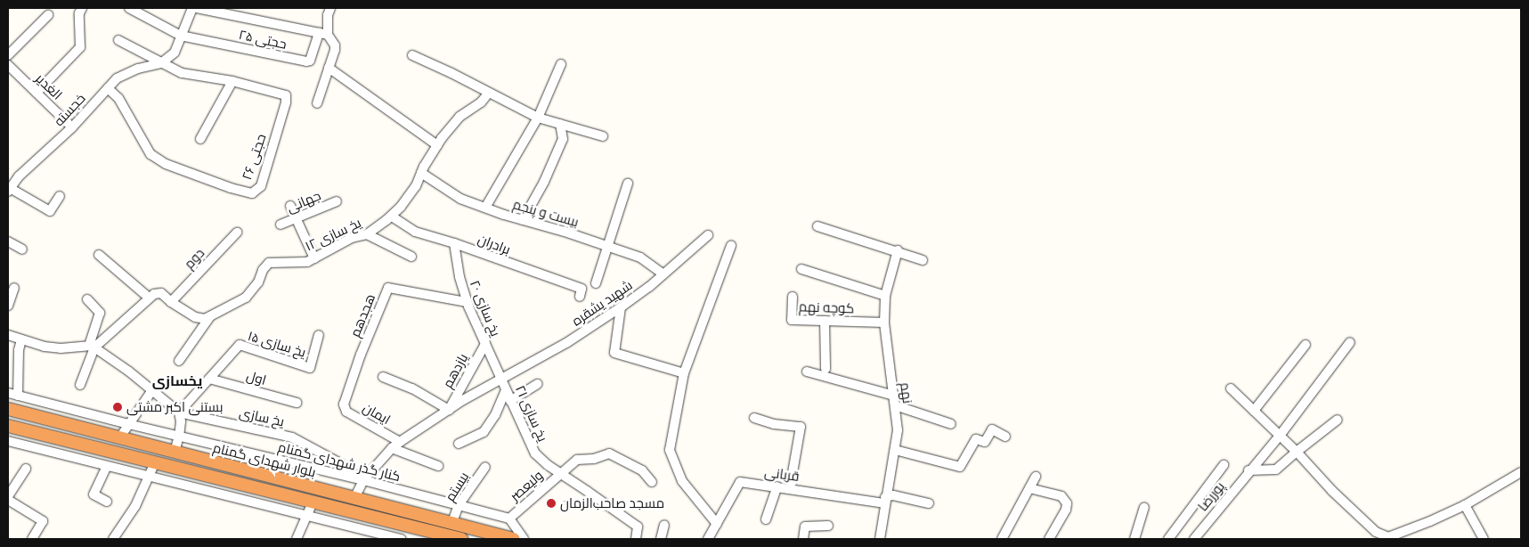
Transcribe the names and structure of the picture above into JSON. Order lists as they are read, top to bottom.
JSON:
{
  "streets": {
    "highway": ["بلوار شهدای گمنام"],
    "street": [
      "حجتی ۲۵",
      "الغدیر",
      "خجسته",
      "حجتی ۲۶",
      "جهانی",
      "بیست و پنجم",
      "یخ سازی ۱۲",
      "برادران",
      "دوم",
      "شهید یشقره",
      "کوچه نهم",
      "یخ سازی ۲۰",
      "هجدهم",
      "یخ سازی ۱۵",
      "یازدهم",
      "اول",
      "نهم",
      "ایمان",
      "یخ سازی ۲۱",
      "یخ سازی",
      "کنار گذر شهدای گمنام",
      "قربانی",
      "ولیعصر",
      "بیستم",
      "پوررضا"
    ]
  },
  "crossings": [
    ["الغدیر", "خجسته"],
    ["خجسته", "حجتی ۲۶"],
    ["بیست و پنجم", "یخ سازی ۱۲"],
    ["بیست و پنجم", "شهید یشقره"],
    ["یخ سازی ۱۲", "برادران"],
    ["برادران", "یخ سازی ۲۰"],
    ["شهید یشقره", "یخ سازی ۲۰"],
    ["شهید یشقره", "یخ سازی ۲۱"],
    ["کوچه نهم", "نهم"],
    ["یخ سازی ۲۰", "هجدهم"],
    ["یخ سازی ۲۰", "یازدهم"],
    ["یخ سازی ۲۰", "ایمان"],
    ["یخ سازی ۲۰", "یخ سازی ۲۱"],
    ["هجدهم", "یازدهم"],
    ["هجدهم", "ایمان"],
    ["یخ سازی ۱۵", "اول"],
    ["یخ سازی ۱۵", "یخ سازی"],
    ["یازدهم", "ایمان"],
    ["نهم", "قربانی"],
    ["یخ سازی ۲۱", "ولیعصر"],
    ["یخ سازی", "کنار گذر شهدای گمنام"],
    ["بلوار شهدای گمنام", "بیستم"],
    ["کنار گذر شهدای گمنام", "ولیعصر"],
    ["کنار گذر شهدای گمنام", "بیستم"]
  ],
  "districts": ["یخسازی"],
  "places": ["بستنی اکبر مشتی", "مسجد صاحب‌الزمان"]
}
